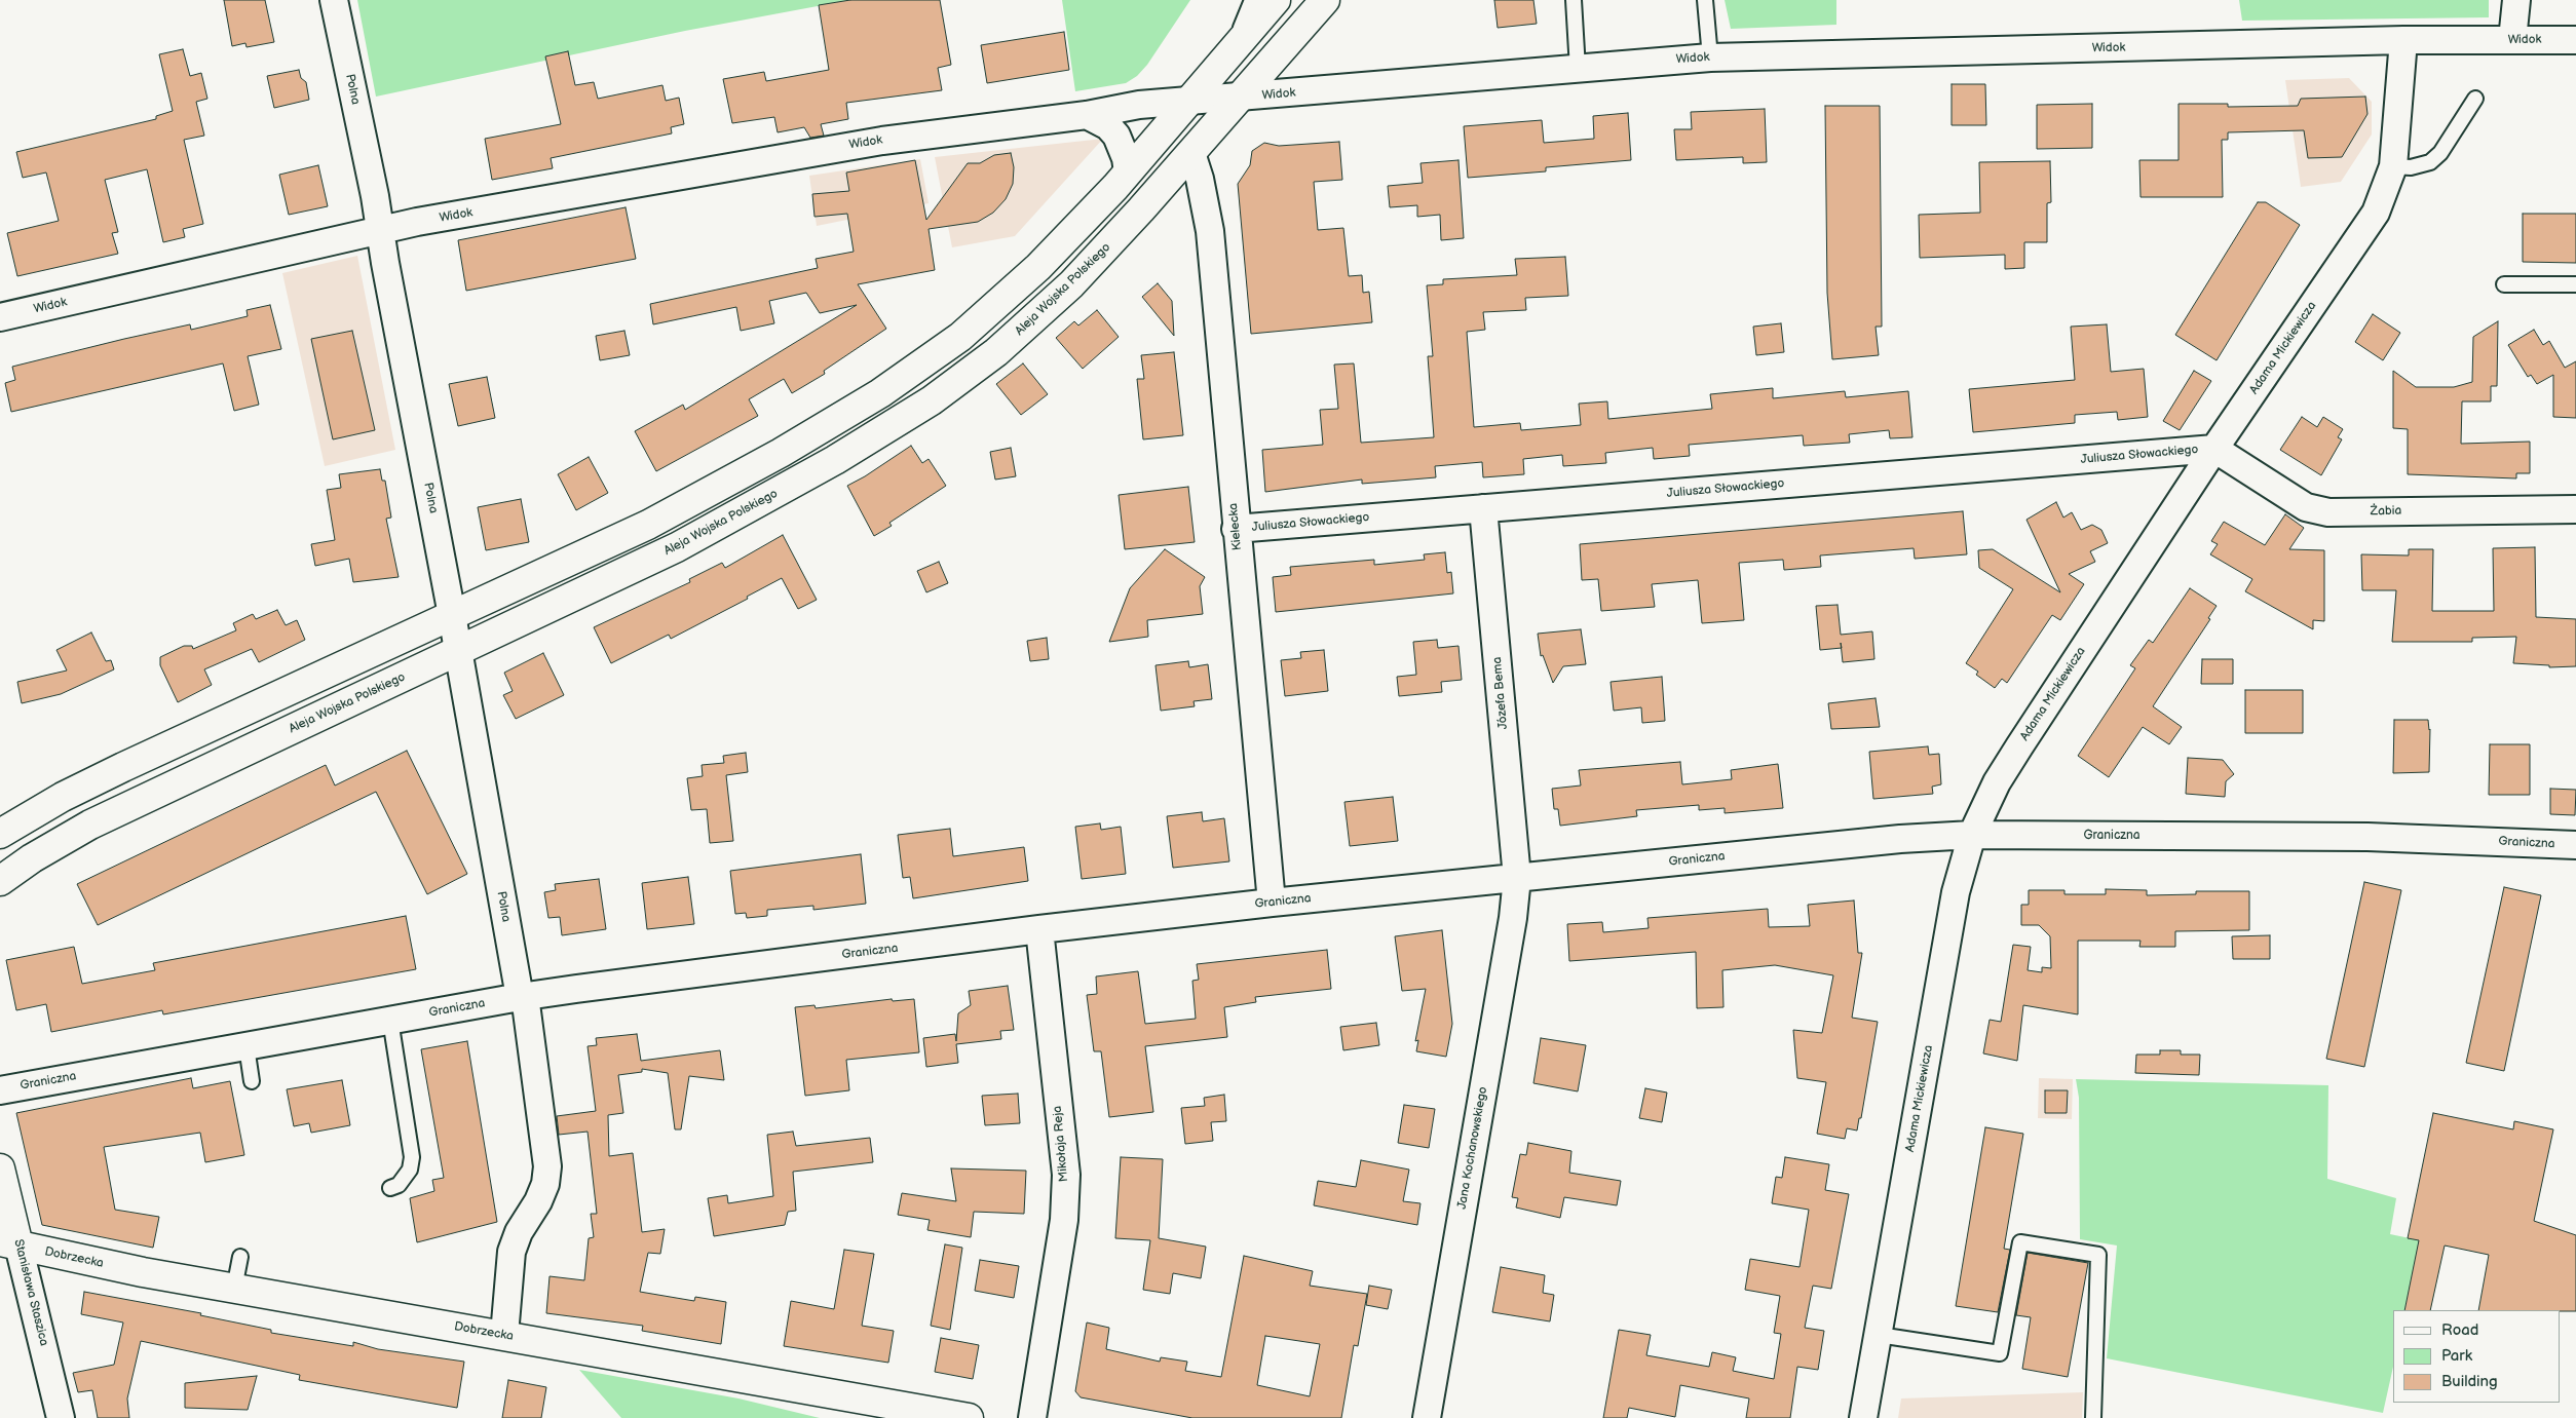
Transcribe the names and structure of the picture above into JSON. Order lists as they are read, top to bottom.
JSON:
{
  "streets": {
    "main road": ["Aleja Wojska Polskiego", "Dobrzecka", "Stanisława Staszica"],
    "street": [
      "Widok",
      "Polna",
      "Adama Mickiewicza",
      "Juliusza Słowackiego",
      "Żabia",
      "Kielecka",
      "Józefa Bema",
      "Graniczna",
      "Mikołaja Reja",
      "Jana Kochanowskiego"
    ]
  },
  "crossings": [
    ["Widok", "Polna"],
    ["Widok", "Aleja Wojska Polskiego"],
    ["Widok", "Adama Mickiewicza"],
    ["Polna", "Aleja Wojska Polskiego"],
    ["Polna", "Graniczna"],
    ["Polna", "Dobrzecka"],
    ["Aleja Wojska Polskiego", "Kielecka"],
    ["Adama Mickiewicza", "Juliusza Słowackiego"],
    ["Adama Mickiewicza", "Żabia"],
    ["Adama Mickiewicza", "Graniczna"],
    ["Juliusza Słowackiego", "Żabia"],
    ["Juliusza Słowackiego", "Kielecka"],
    ["Juliusza Słowackiego", "Józefa Bema"],
    ["Kielecka", "Graniczna"],
    ["Józefa Bema", "Graniczna"],
    ["Józefa Bema", "Jana Kochanowskiego"],
    ["Graniczna", "Mikołaja Reja"],
    ["Graniczna", "Jana Kochanowskiego"],
    ["Dobrzecka", "Stanisława Staszica"]
  ],
  "legend": ["Road", "Park", "Building"]
}
